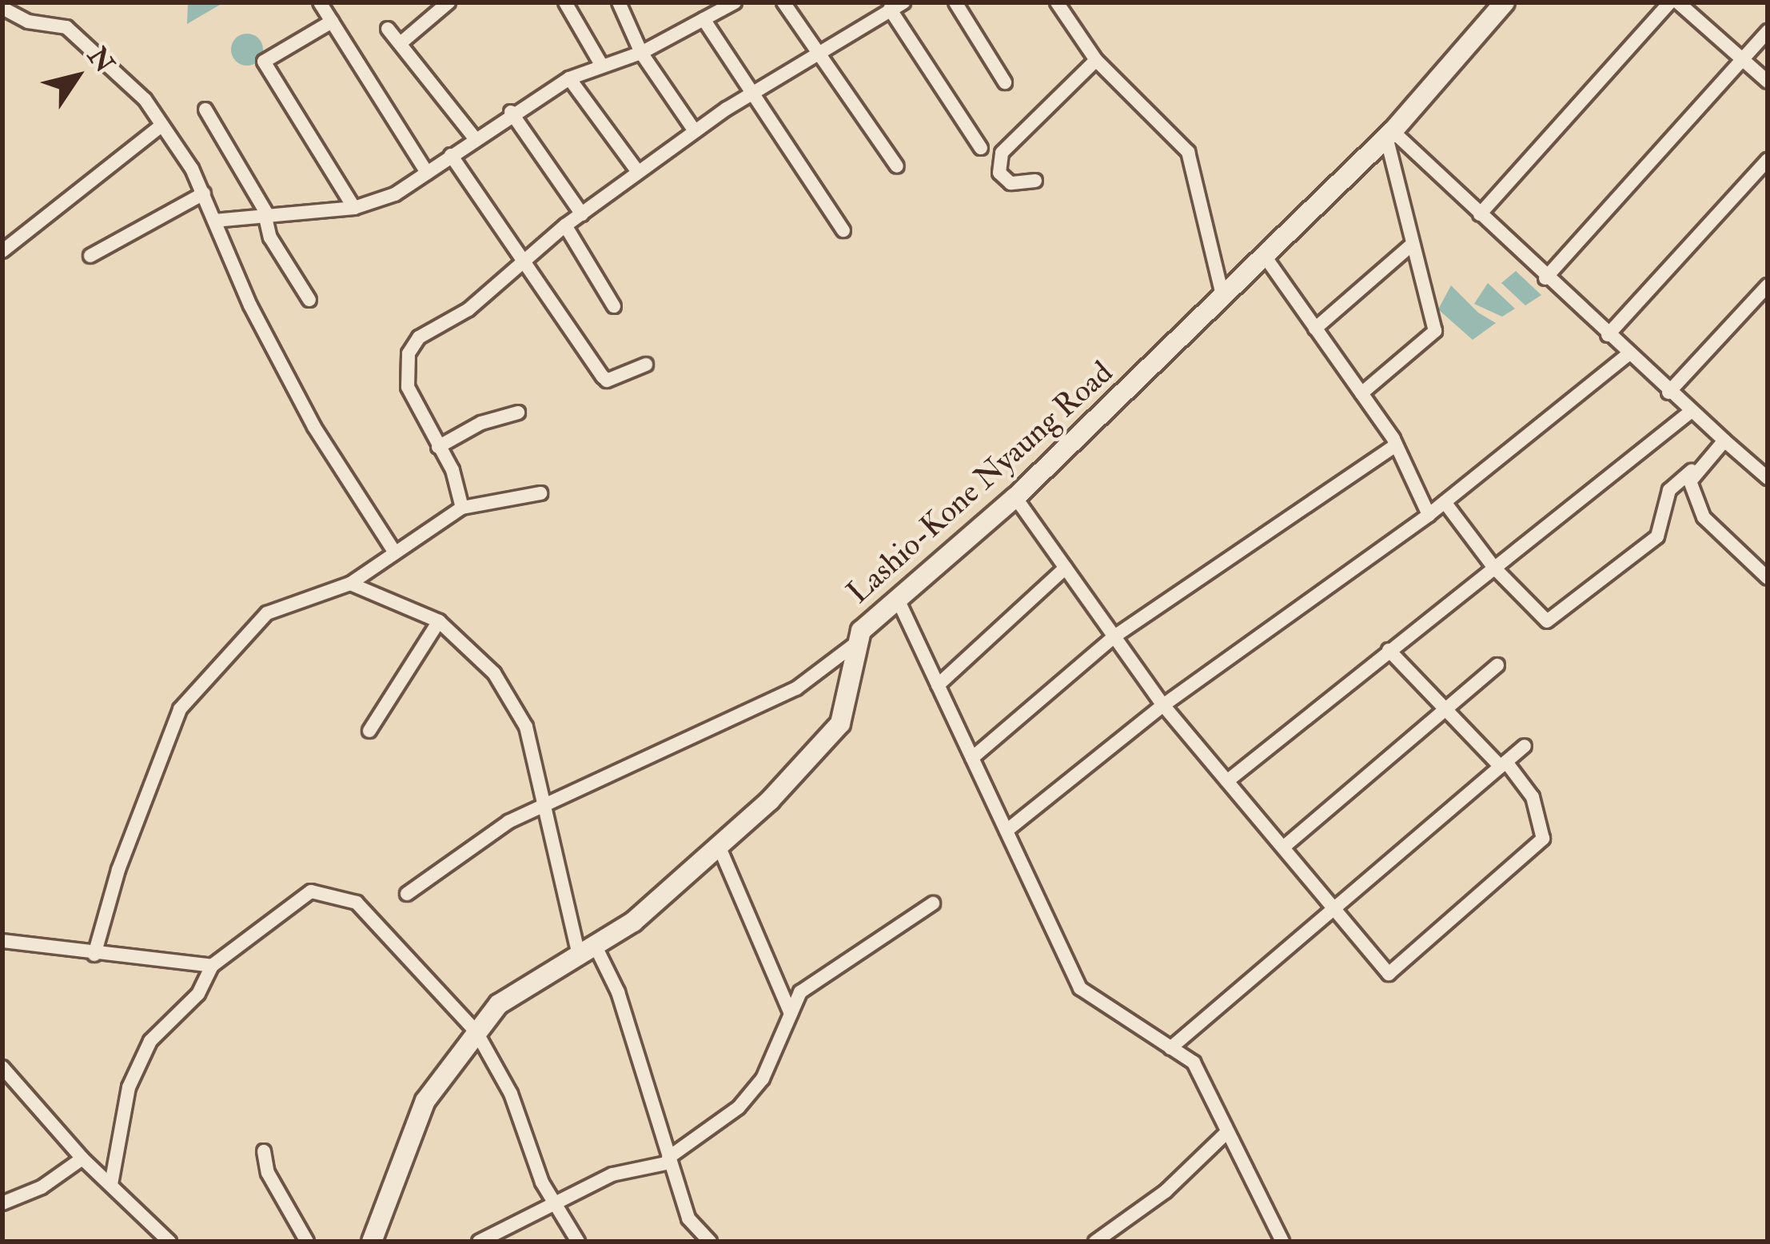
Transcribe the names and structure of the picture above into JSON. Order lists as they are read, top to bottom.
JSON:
{
  "streets": {
    "main road": ["Lashio-Kone Nyaung Road"]
  },
  "north": "top right"
}
